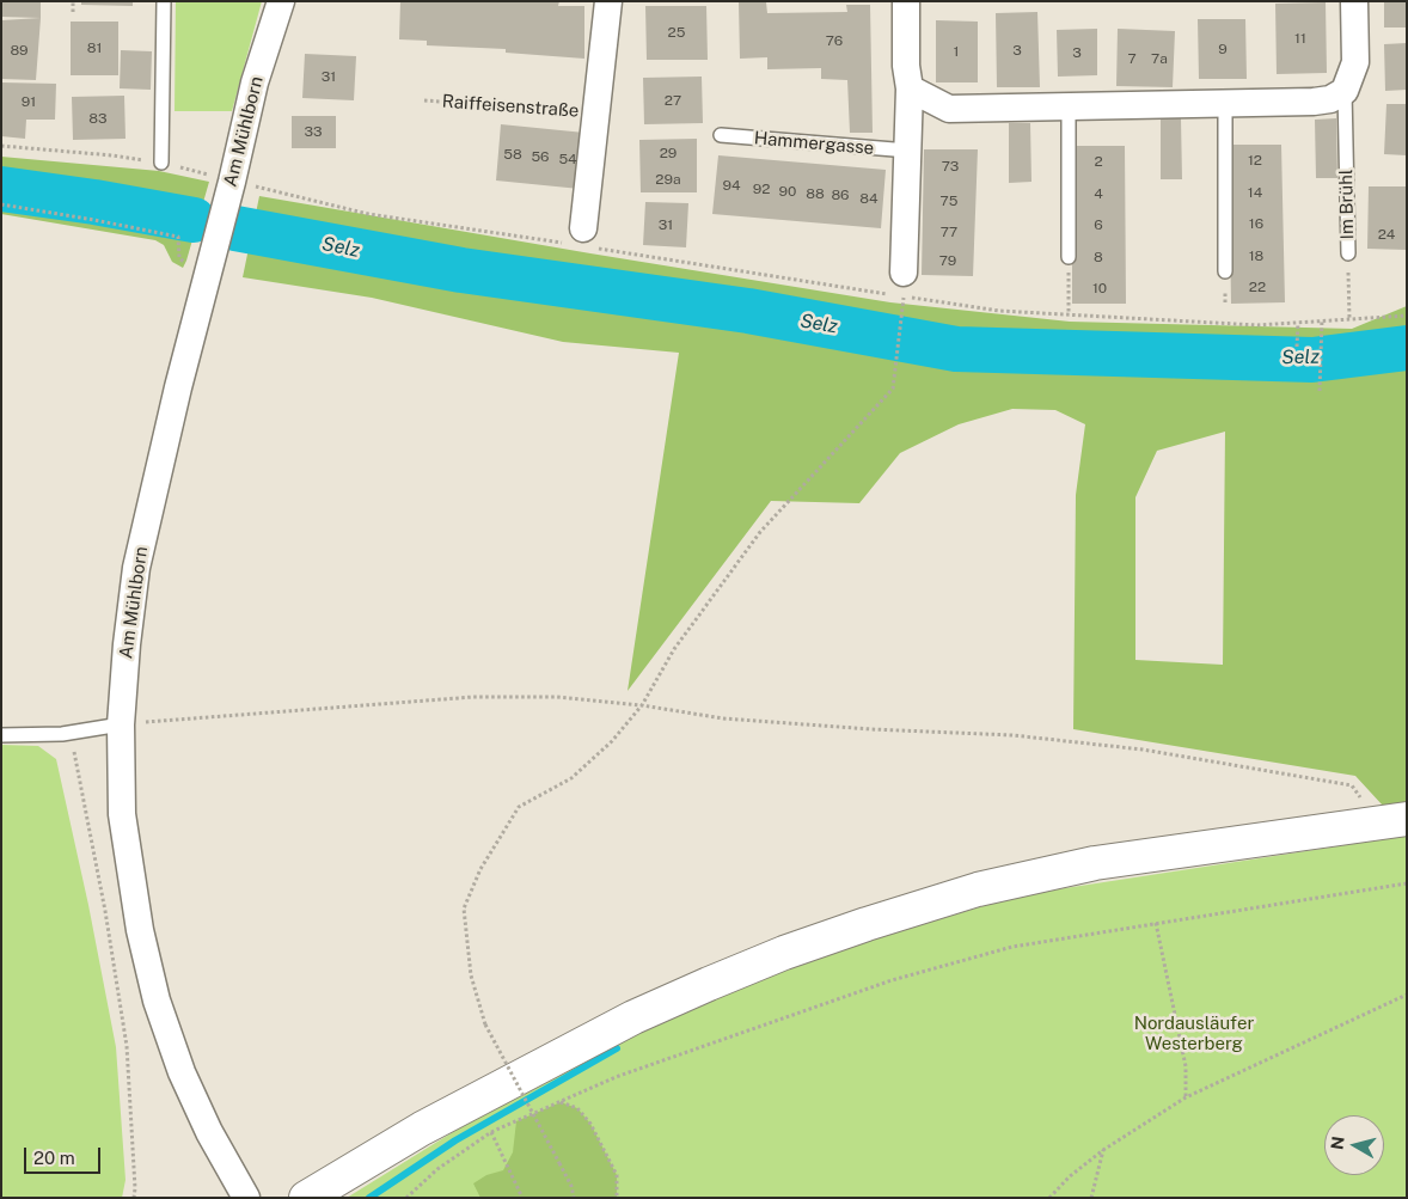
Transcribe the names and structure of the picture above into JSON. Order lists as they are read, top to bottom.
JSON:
{
  "streets": {
    "street": ["Raiffeisenstraße", "Am Mühlborn", "Im Brühl"],
    "lane": ["Hammergasse"]
  },
  "water": ["Selz"],
  "parks": ["Nordausläufer Westerberg"],
  "house_numbers": [
    "25",
    "11",
    "76",
    "81",
    "9",
    "89",
    "3",
    "1",
    "3",
    "7",
    "7a",
    "31",
    "27",
    "91",
    "83",
    "33",
    "29",
    "58",
    "56",
    "54",
    "12",
    "2",
    "73",
    "29a",
    "94",
    "92",
    "90",
    "14",
    "88",
    "4",
    "86",
    "84",
    "75",
    "16",
    "31",
    "6",
    "77",
    "24",
    "18",
    "8",
    "79",
    "22",
    "10"
  ],
  "scale_bar": "20 m",
  "north": "left"
}
